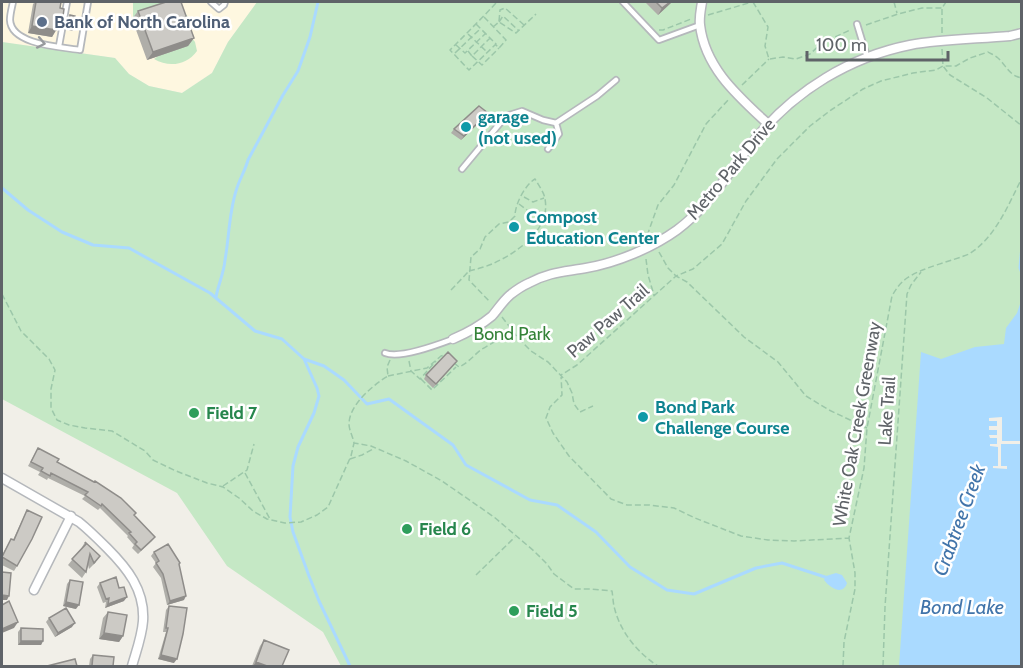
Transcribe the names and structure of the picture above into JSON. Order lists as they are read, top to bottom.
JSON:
{
  "streets": {
    "street": ["Metro Park Drive"],
    "path": ["Paw Paw Trail", "Lake Trail", "White Oak Creek Greenway"]
  },
  "crossings": [
    ["Paw Paw Trail", "White Oak Creek Greenway"],
    ["Lake Trail", "White Oak Creek Greenway"]
  ],
  "water": ["Crabtree Creek", "Bond Lake"],
  "parks": ["Bond Park"],
  "places": [
    "Bank of North Carolina",
    "garage (not used)",
    "Compost Education Center",
    "Field 7",
    "Bond Park Challenge Course",
    "Field 6",
    "Field 5"
  ],
  "scale_bar": "100 m"
}
